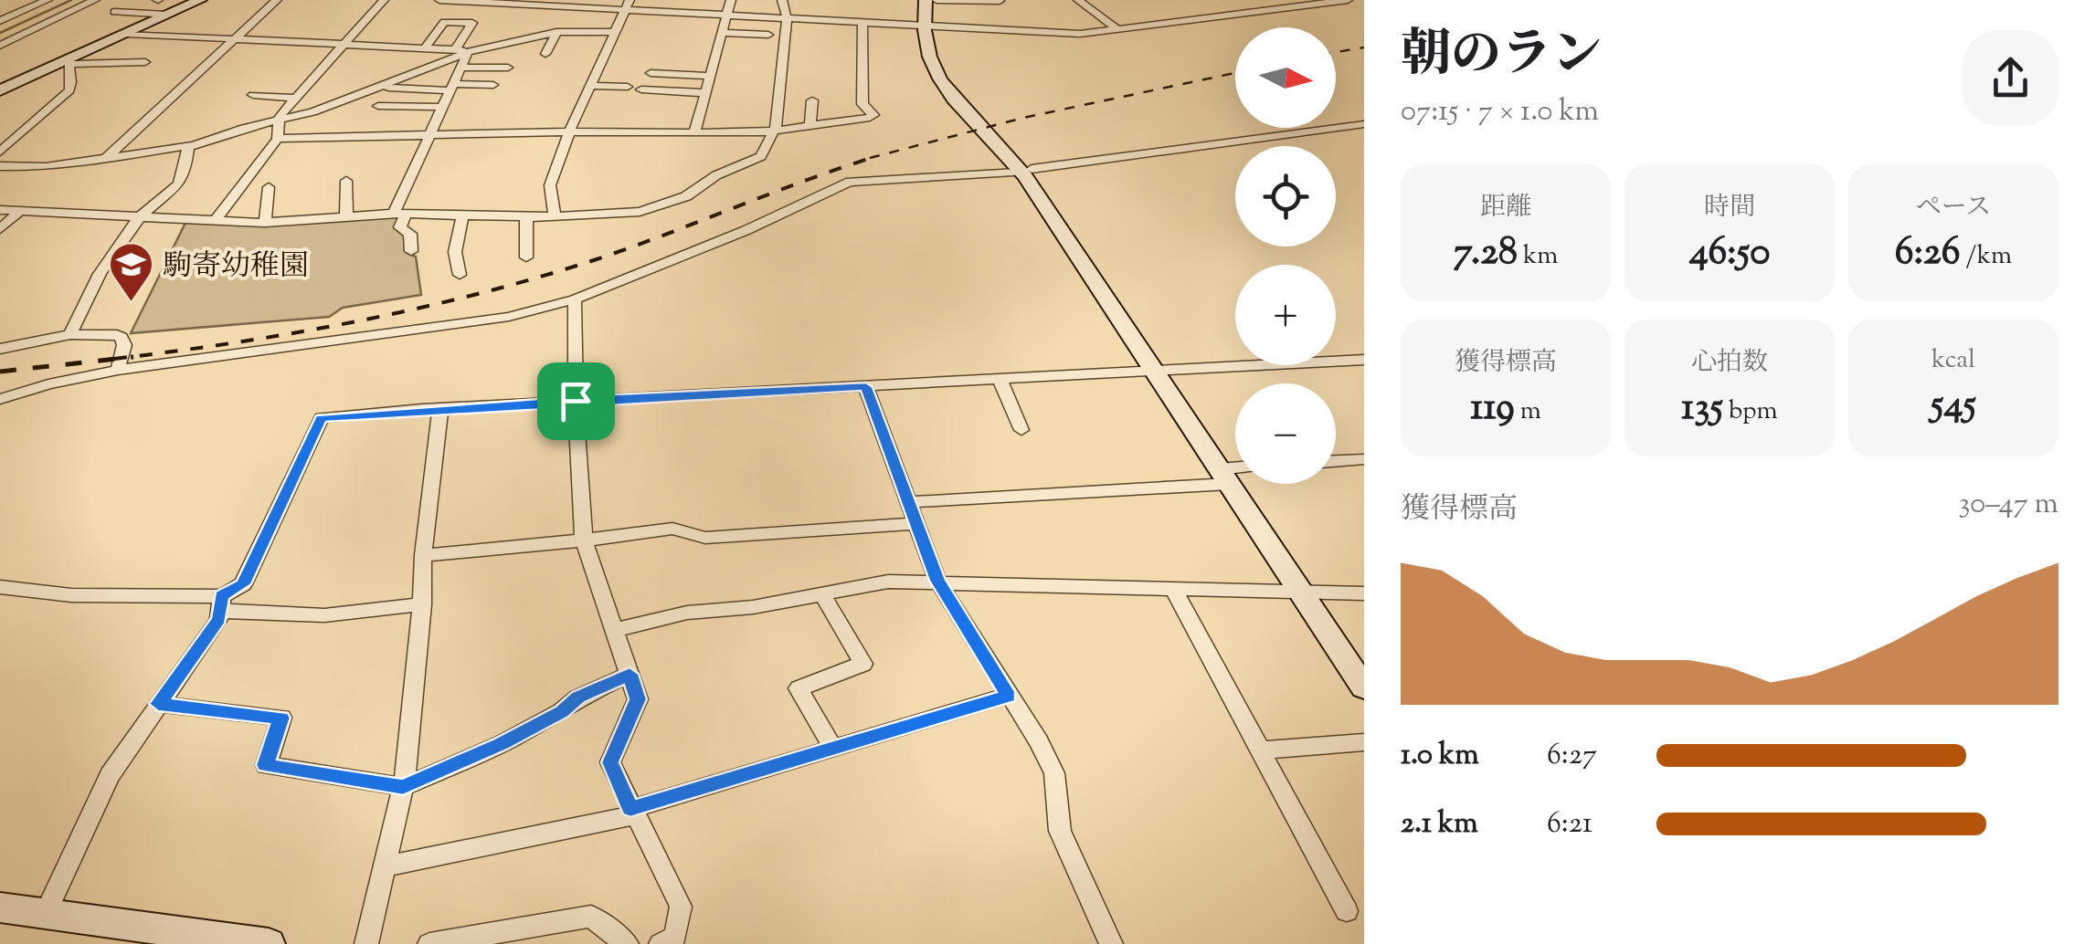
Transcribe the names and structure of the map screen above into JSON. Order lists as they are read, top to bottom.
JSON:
{
  "places": {
    "school or university": ["駒寄幼稚園"]
  },
  "north": "right",
  "page": {
    "heading": ["朝のラン", "07:15 · 7 × 1.0 km"],
    "map_buttons": ["+", "−"],
    "stats": [
      ["距離", "7.28 km"],
      ["時間", "46:50"],
      ["ペース", "6:26 /km"],
      ["獲得標高", "119 m"],
      ["心拍数", "135 bpm"],
      ["kcal", "545"]
    ],
    "chart": ["獲得標高", "30–47 m"],
    "list": [
      {
        "name": "1.0 km",
        "note": "6:27"
      },
      {
        "name": "2.1 km",
        "note": "6:21"
      }
    ]
  }
}
